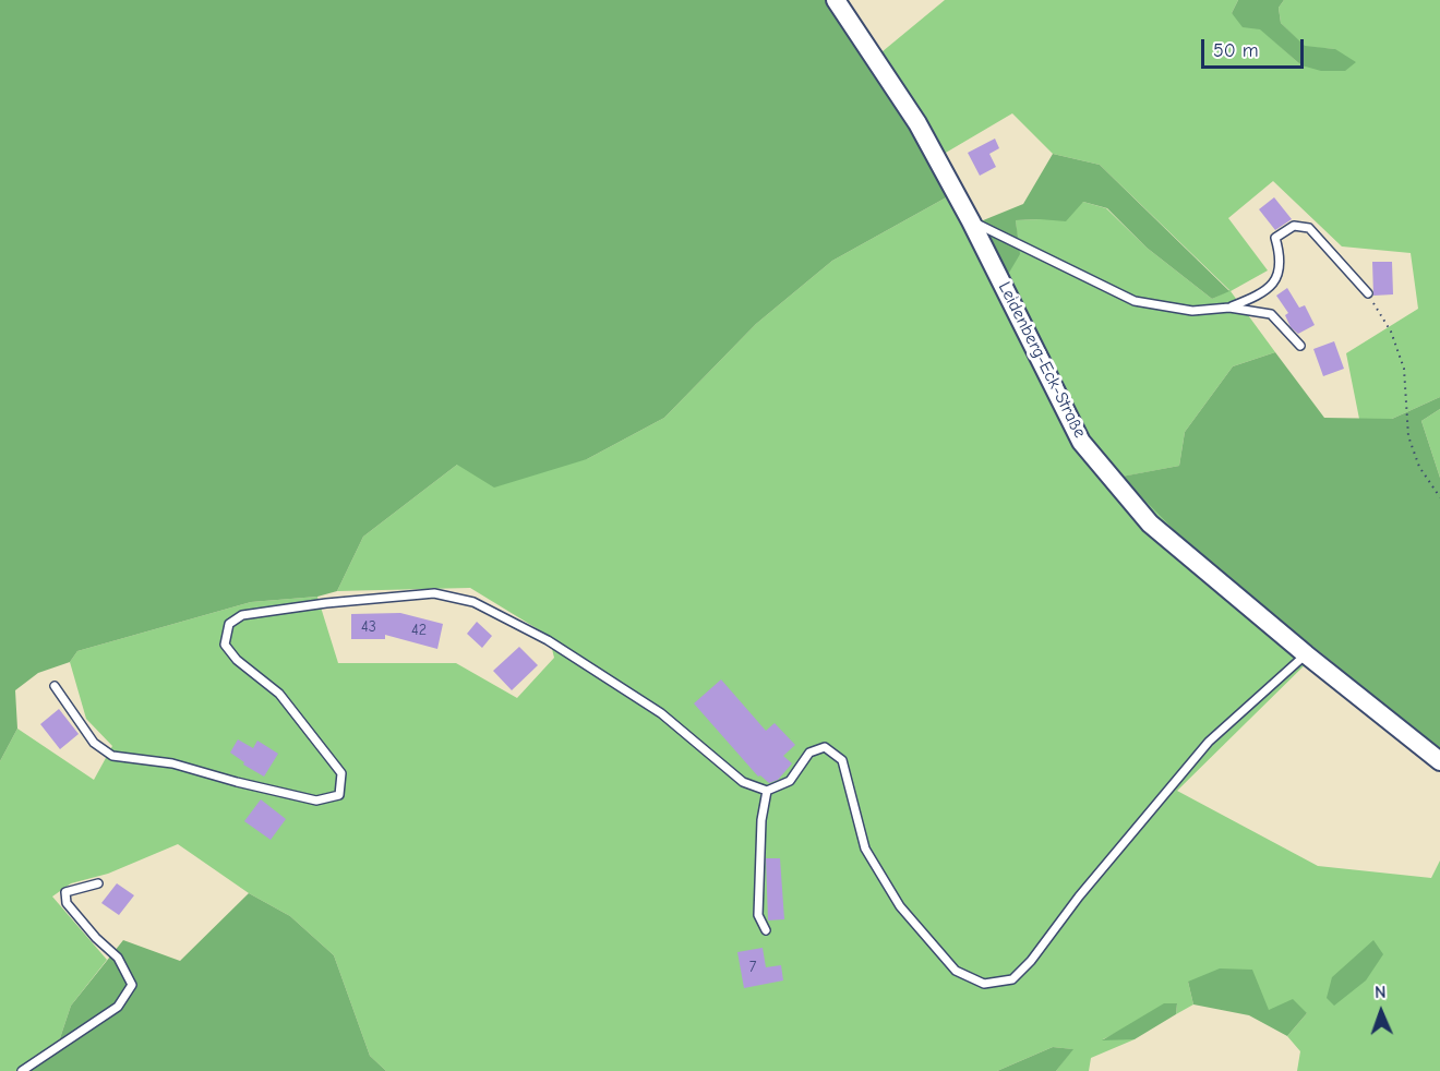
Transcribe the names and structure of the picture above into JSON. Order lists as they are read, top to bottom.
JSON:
{
  "streets": {
    "street": ["Leidenberg-Eck-Straße"]
  },
  "house_numbers": ["43", "42", "7"],
  "scale_bar": "50 m",
  "north": "top"
}
